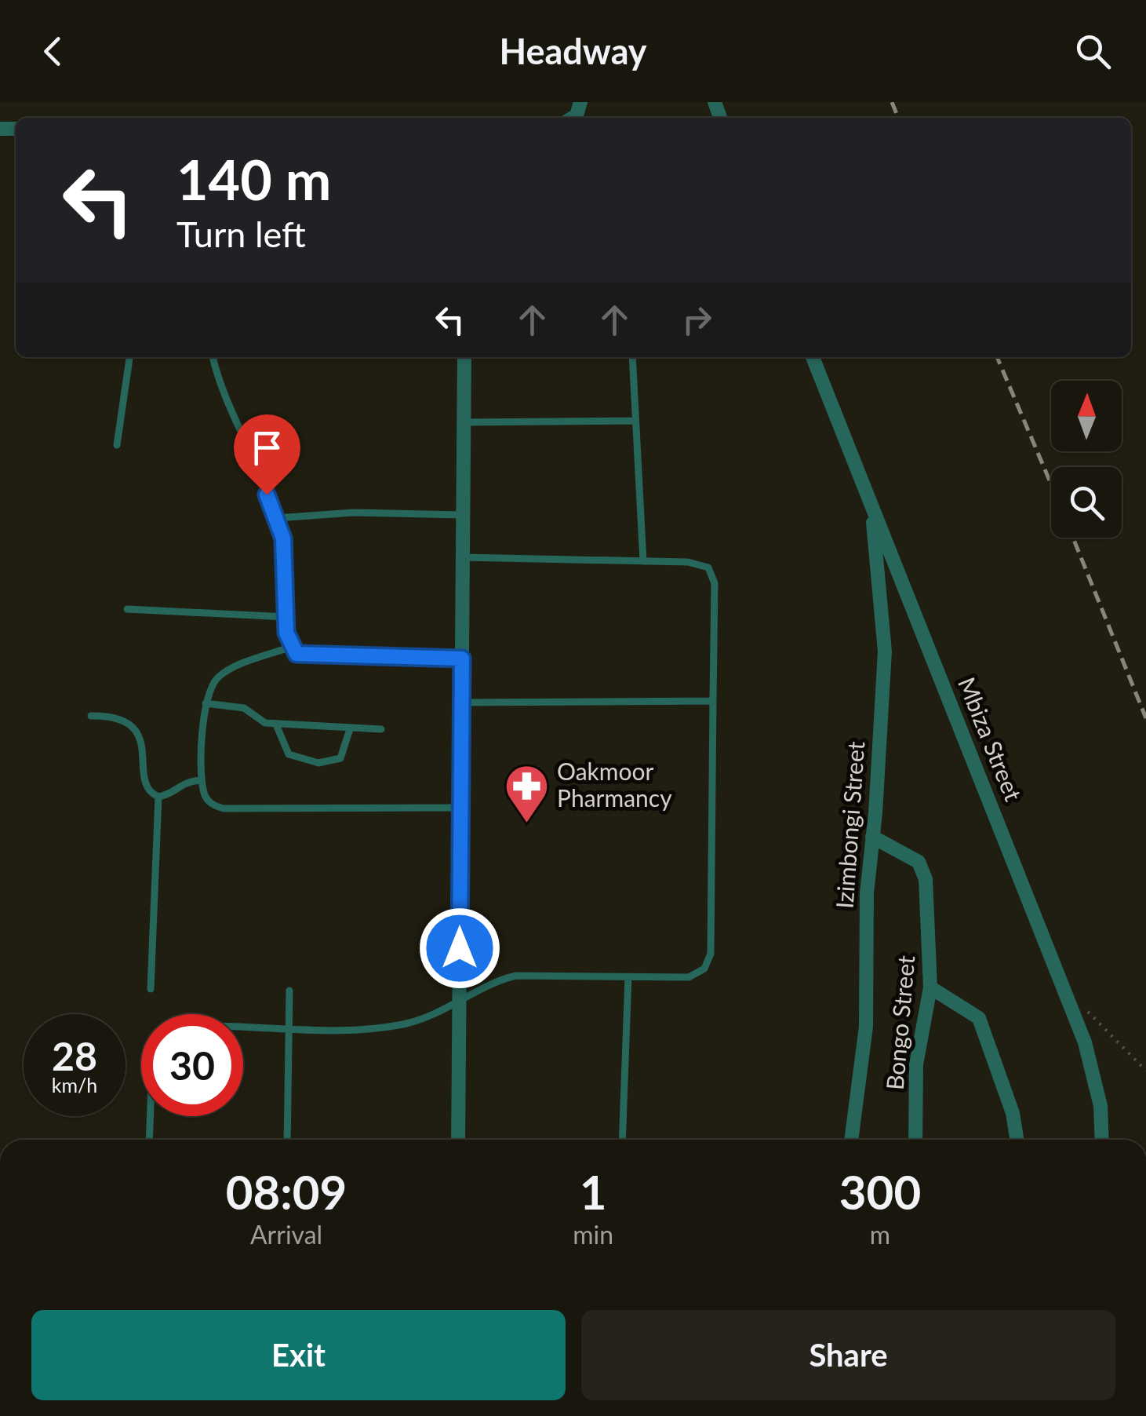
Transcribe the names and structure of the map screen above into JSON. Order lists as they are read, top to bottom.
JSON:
{
  "streets": {
    "street": ["Mbiza Street", "Izimbongi Street", "Bongo Street"]
  },
  "crossings": [
    ["Mbiza Street", "Izimbongi Street"],
    ["Izimbongi Street", "Bongo Street"]
  ],
  "places": {
    "pharmacy": ["Oakmoor Pharmancy"]
  },
  "north": "top",
  "page": {
    "header": "Headway",
    "turn": ["140 m", "Turn left"],
    "speed": "28 km/h",
    "limit": "30",
    "eta": [
      "08:09",
      "Arrival",
      "1",
      "min",
      "300",
      "m"
    ],
    "buttons": ["Exit", "Share"]
  }
}
